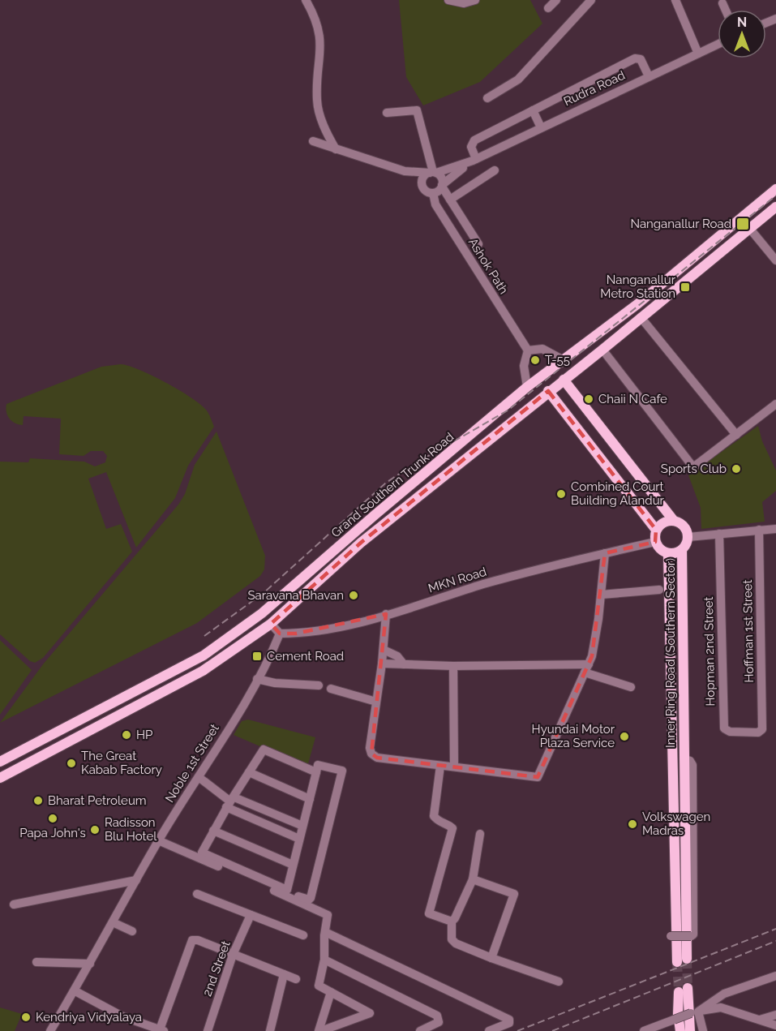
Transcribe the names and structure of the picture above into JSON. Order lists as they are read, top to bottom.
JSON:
{
  "streets": {
    "main road": ["Grand Southern Trunk Road", "Inner Ring Road (Southern Sector)"],
    "street": [
      "Rudra Road",
      "Ashok Path",
      "MKN Road",
      "Hoffman 1st Street",
      "Hopman 2nd Street",
      "Noble 1st Street",
      "2nd Street"
    ]
  },
  "crossings": [
    ["Rudra Road", "Ashok Path"],
    ["MKN Road", "Inner Ring Road (Southern Sector)"],
    ["MKN Road", "Noble 1st Street"],
    ["Hoffman 1st Street", "Hopman 2nd Street"]
  ],
  "places": {
    "transit": ["Nanganallur Road", "Nanganallur Metro Station", "Cement Road"],
    "other": [
      "T-55",
      "Chaii N Cafe",
      "Sports Club",
      "Combined Court Building Alandur",
      "Saravana Bhavan",
      "HP",
      "Hyundai Motor Plaza Service",
      "The Great Kabab Factory",
      "Bharat Petroleum",
      "Papa John's",
      "Volkswagen Madras",
      "Radisson Blu Hotel",
      "Kendriya Vidyalaya"
    ]
  },
  "north": "top"
}
